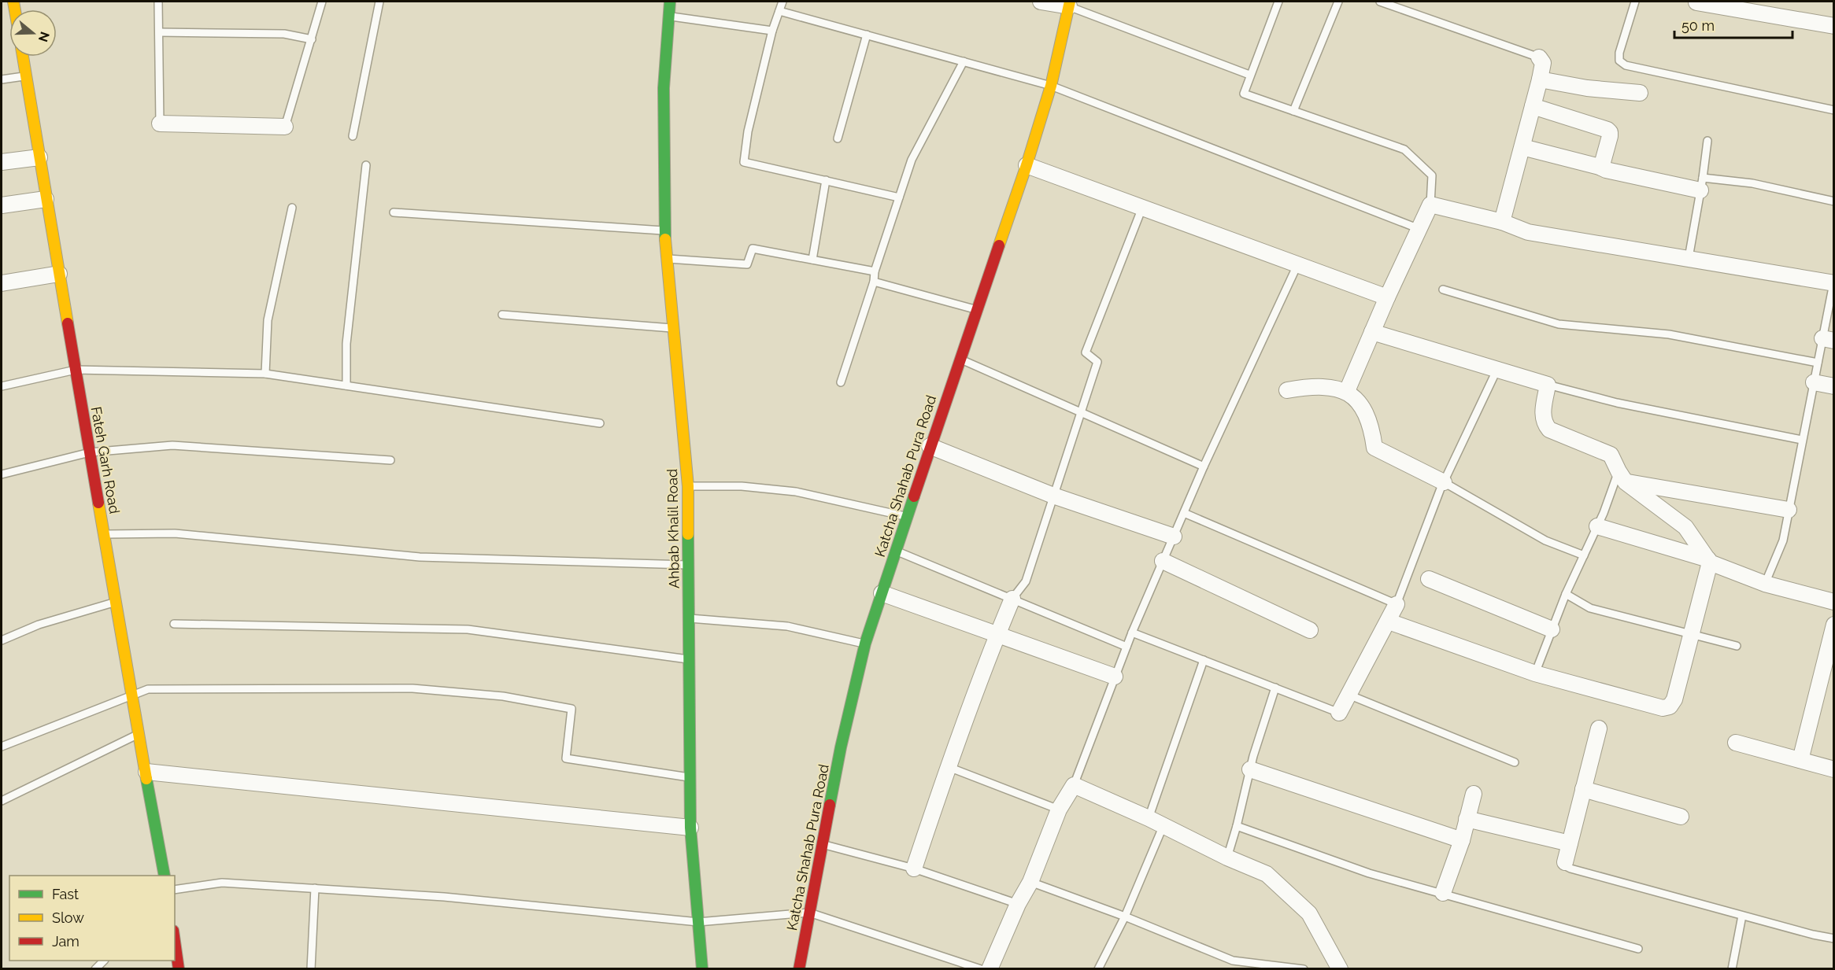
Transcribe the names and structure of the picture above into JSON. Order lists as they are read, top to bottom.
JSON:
{
  "streets": {
    "street": ["Fateh Garh Road", "Katcha Shahab Pura Road", "Ahbab Khalil Road"]
  },
  "legend": ["Fast", "Slow", "Jam"],
  "scale_bar": "50 m",
  "north": "right"
}
